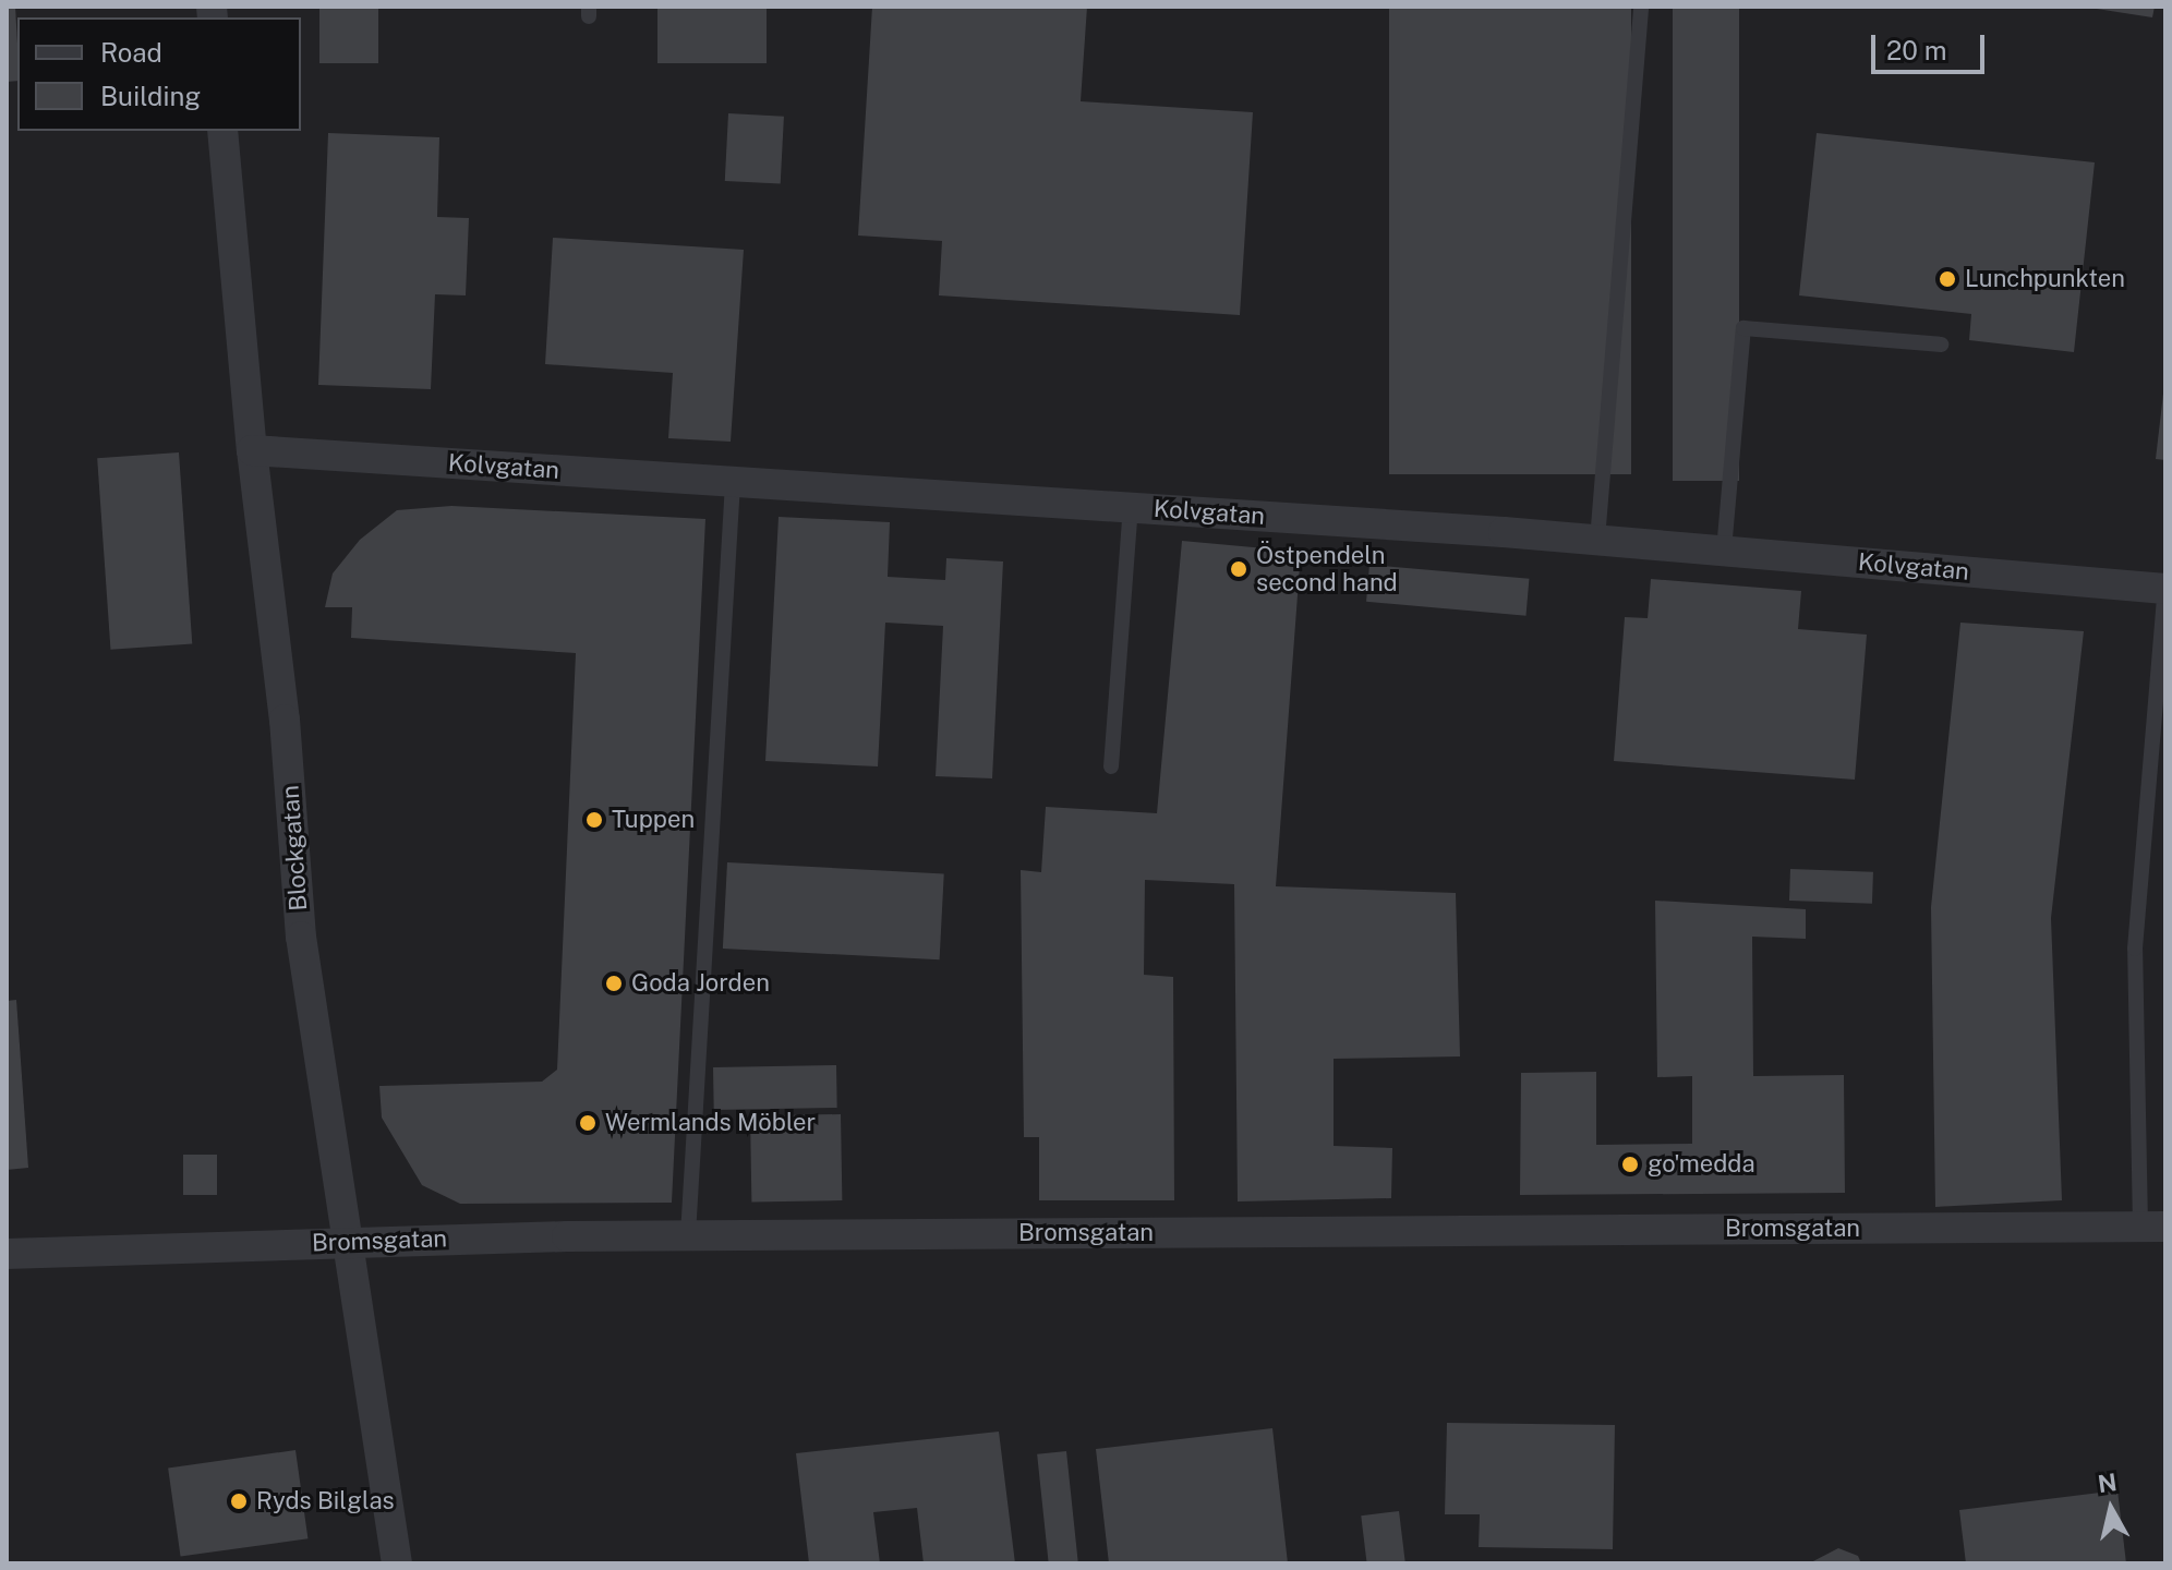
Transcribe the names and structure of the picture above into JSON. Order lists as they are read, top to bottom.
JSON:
{
  "streets": {
    "street": ["Kolvgatan", "Blockgatan", "Bromsgatan"]
  },
  "crossings": [
    ["Kolvgatan", "Blockgatan"],
    ["Blockgatan", "Bromsgatan"]
  ],
  "places": [
    "Lunchpunkten",
    "Östpendeln second hand",
    "Tuppen",
    "Goda Jorden",
    "Wermlands Möbler",
    "go'medda",
    "Ryds Bilglas"
  ],
  "legend": ["Road", "Building"],
  "scale_bar": "20 m",
  "north": "top"
}
